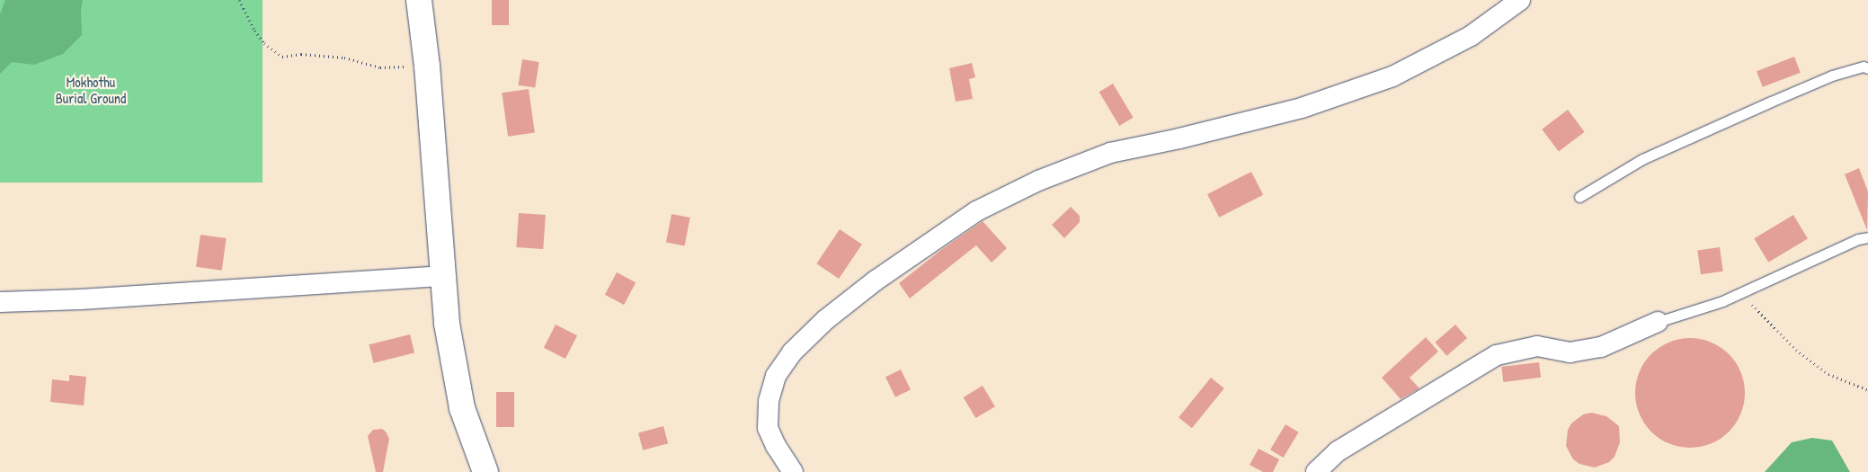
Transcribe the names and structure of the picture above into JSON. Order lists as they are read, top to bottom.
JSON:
{
  "parks": ["Mokhothu Burial Ground"]
}
